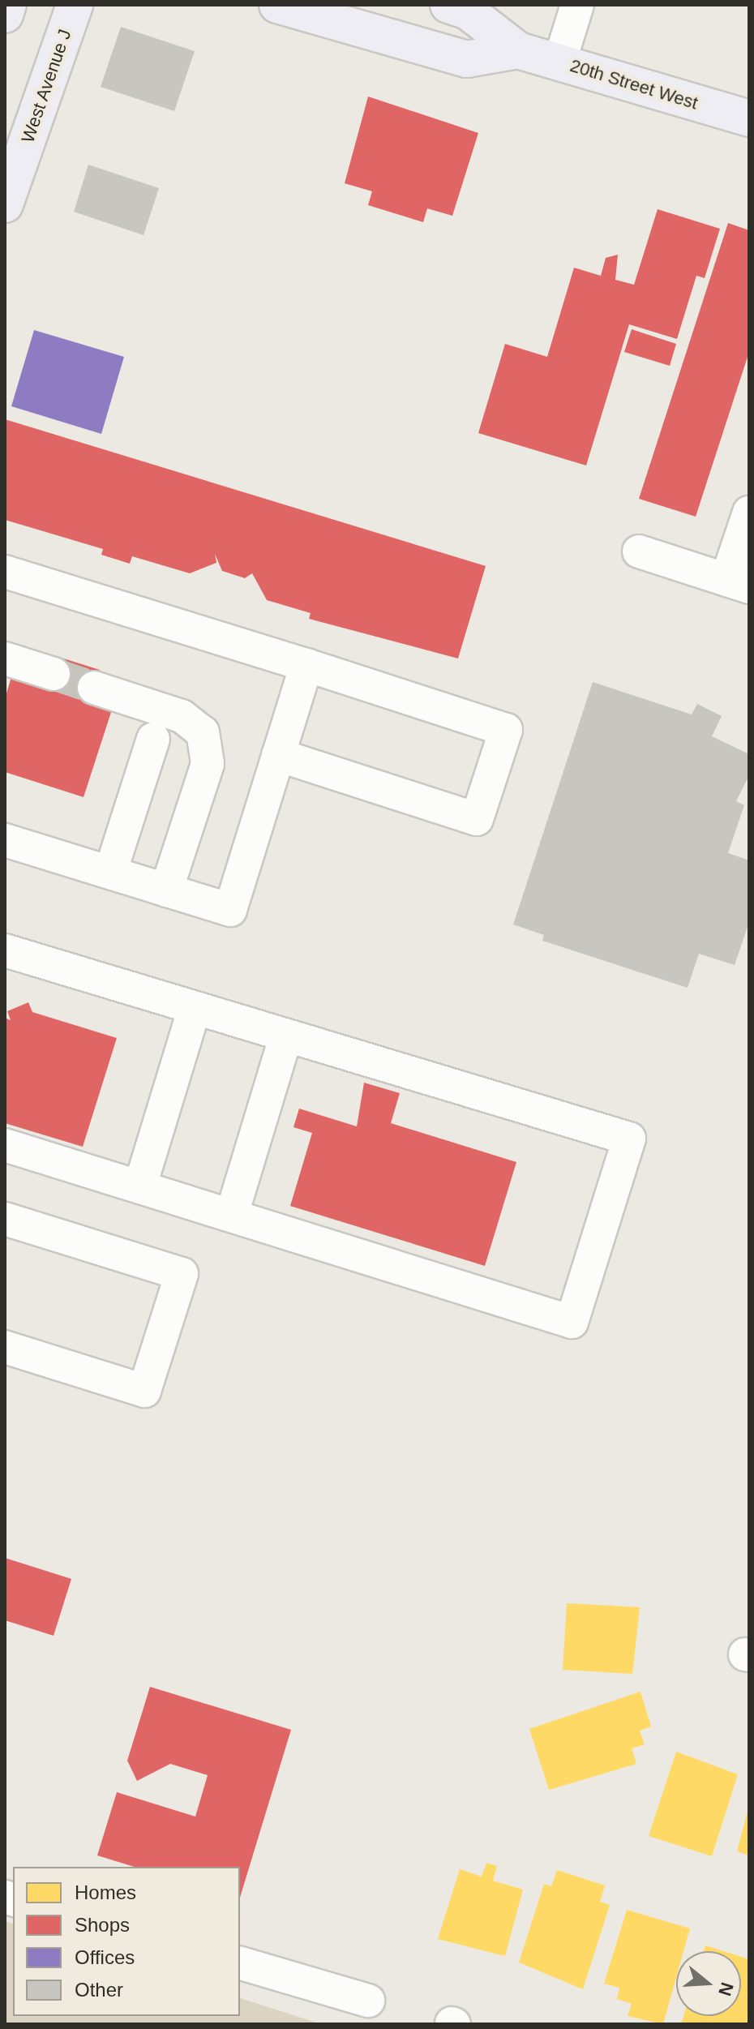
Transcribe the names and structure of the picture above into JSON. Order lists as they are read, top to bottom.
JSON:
{
  "streets": {
    "main road": ["20th Street West", "West Avenue J"]
  },
  "legend": [
    "Homes",
    "Shops",
    "Offices",
    "Other"
  ],
  "north": "right"
}
